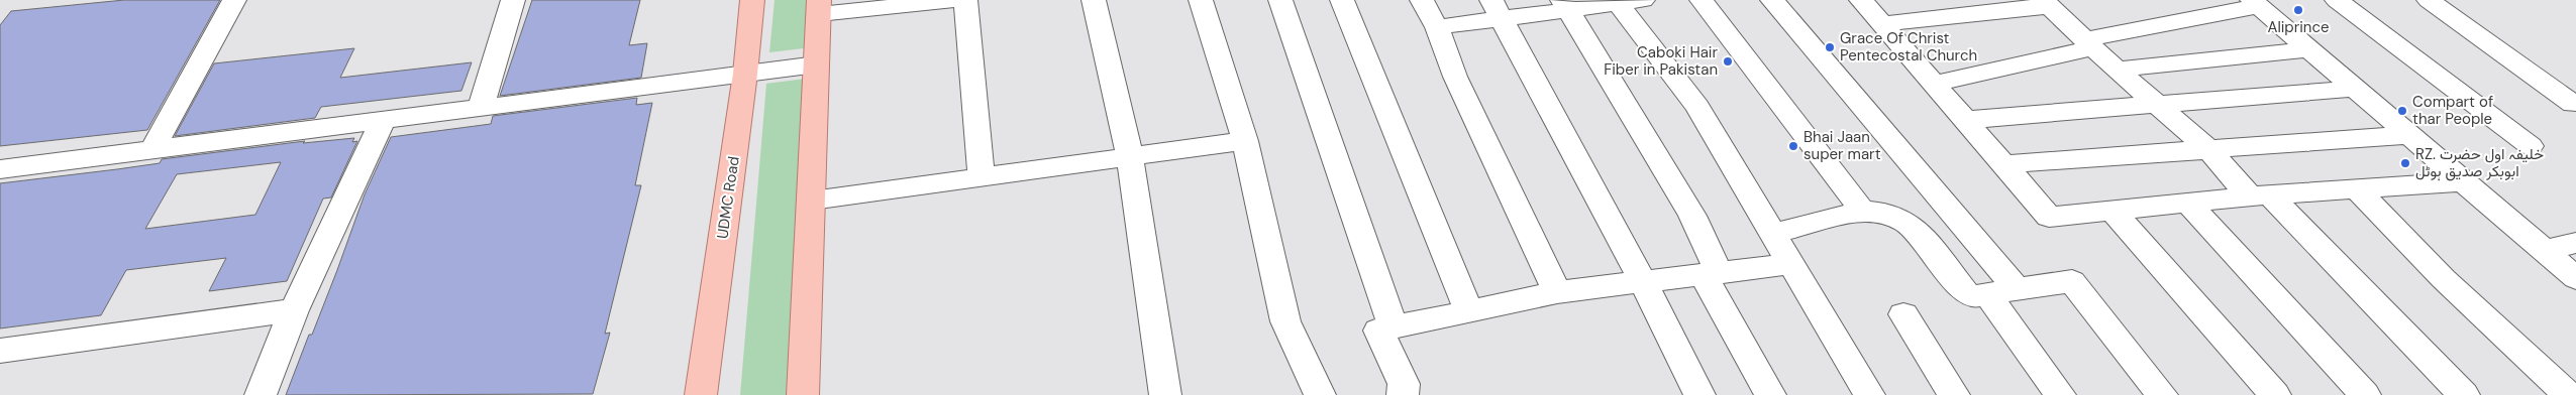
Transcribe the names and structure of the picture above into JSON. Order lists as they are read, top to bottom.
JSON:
{
  "streets": {
    "main road": ["UDMC Road"]
  },
  "places": [
    "Aliprince",
    "Grace Of Christ Pentecostal Church",
    "Caboki Hair Fiber in Pakistan",
    "Compart of thar People",
    "Bhai Jaan super mart",
    "RZ. خلیفہ اول حضرت ابوبکر صدیق ہوٹل"
  ]
}
